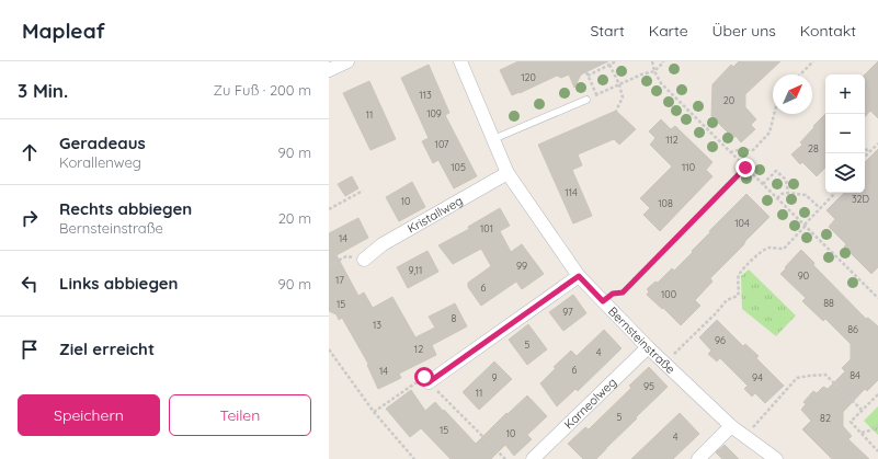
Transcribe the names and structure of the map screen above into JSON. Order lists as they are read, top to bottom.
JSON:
{
  "streets": {
    "street": ["Kristallweg", "Bernsteinstraße", "Karneolweg"]
  },
  "crossings": [
    ["Kristallweg", "Bernsteinstraße"],
    ["Bernsteinstraße", "Karneolweg"]
  ],
  "house_numbers": [
    "120",
    "113",
    "20",
    "109",
    "11",
    "112",
    "107",
    "28",
    "105",
    "110",
    "114",
    "32D",
    "10",
    "108",
    "104",
    "101",
    "14",
    "99",
    "9,11",
    "90",
    "17",
    "6",
    "100",
    "88",
    "15",
    "97",
    "8",
    "13",
    "86",
    "96",
    "5",
    "12",
    "4",
    "6",
    "14",
    "84",
    "9",
    "94",
    "95",
    "11",
    "5",
    "82",
    "15",
    "10",
    "4"
  ],
  "north": "top right",
  "page": {
    "header": "Mapleaf",
    "nav": [
      "Start",
      "Karte",
      "Über uns",
      "Kontakt"
    ],
    "heading": ["3 Min.", "Zu Fuß · 200 m"],
    "map_buttons": ["+", "−"],
    "list": [
      ["Geradeaus", "Korallenweg", "90 m"],
      ["Rechts abbiegen", "Bernsteinstraße", "20 m"],
      ["Links abbiegen", "90 m"],
      "Ziel erreicht"
    ],
    "buttons": ["Speichern", "Teilen"]
  }
}
